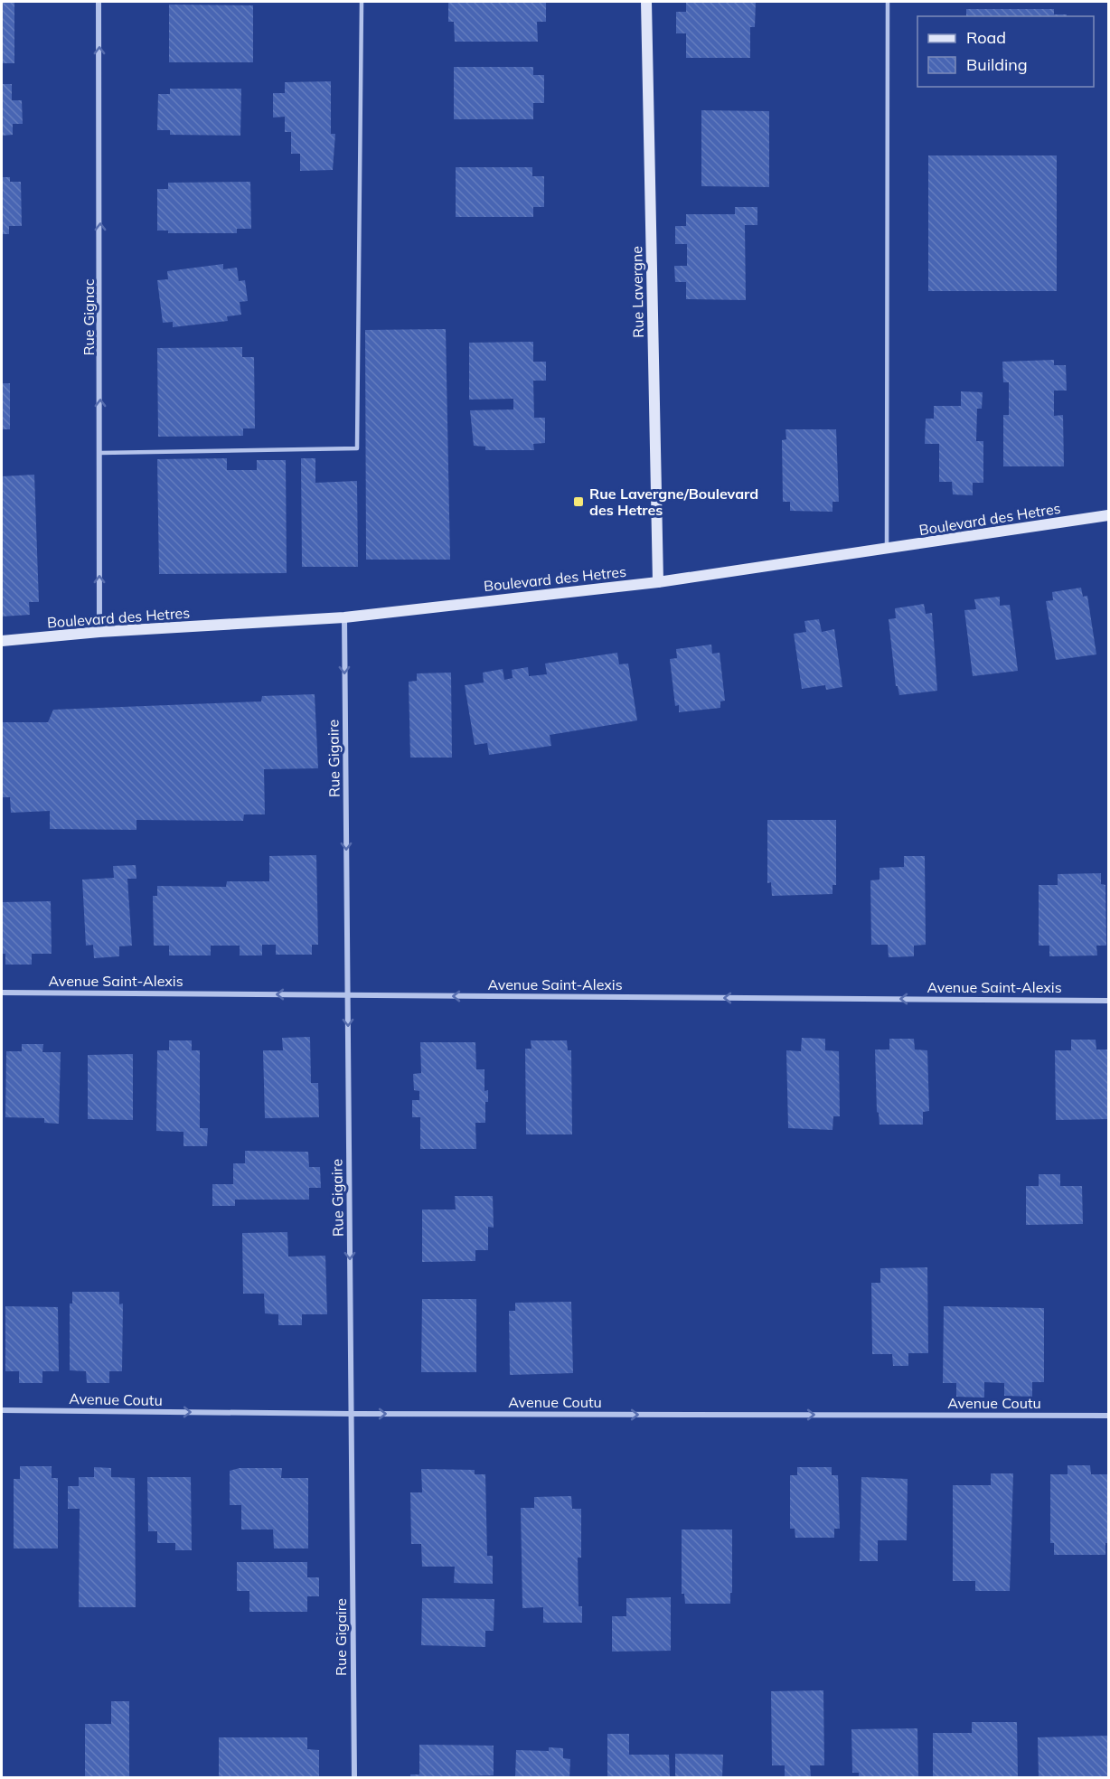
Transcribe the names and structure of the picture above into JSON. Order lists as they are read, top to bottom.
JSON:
{
  "streets": {
    "street": [
      "Rue Lavergne",
      "Rue Gignac",
      "Boulevard des Hetres",
      "Rue Gigaire",
      "Avenue Saint-Alexis",
      "Avenue Coutu"
    ]
  },
  "crossings": [
    ["Rue Lavergne", "Boulevard des Hetres"],
    ["Rue Gignac", "Boulevard des Hetres"],
    ["Boulevard des Hetres", "Rue Gigaire"],
    ["Rue Gigaire", "Avenue Saint-Alexis"],
    ["Rue Gigaire", "Avenue Coutu"]
  ],
  "one_way": [
    "Rue Gignac",
    "Rue Gigaire",
    "Avenue Saint-Alexis",
    "Avenue Coutu"
  ],
  "places": {
    "transit": ["Rue Lavergne/Boulevard des Hetres"]
  },
  "legend": ["Road", "Building"]
}
